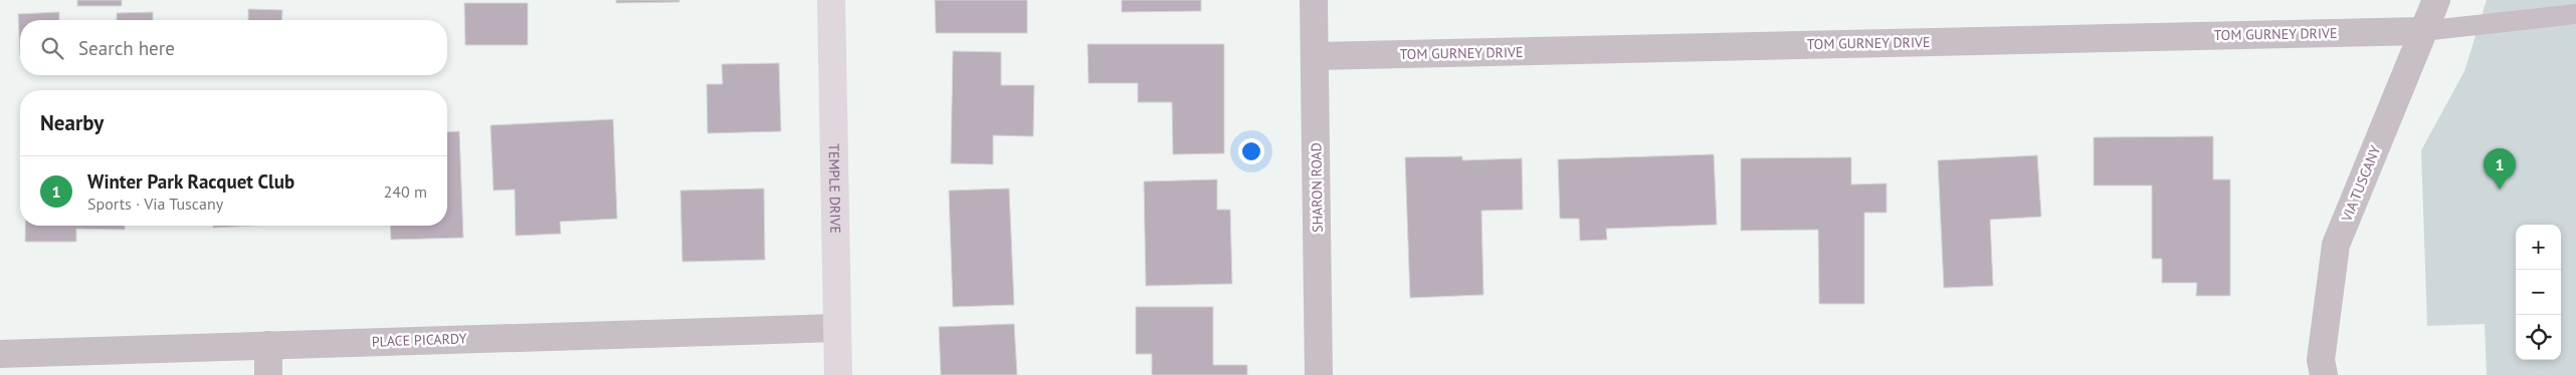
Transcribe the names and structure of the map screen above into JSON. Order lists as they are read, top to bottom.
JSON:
{
  "streets": {
    "street": [
      "TOM GURNEY DRIVE",
      "VIA TUSCANY",
      "TEMPLE DRIVE",
      "SHARON ROAD",
      "PLACE PICARDY"
    ]
  },
  "crossings": [
    ["TOM GURNEY DRIVE", "VIA TUSCANY"],
    ["TOM GURNEY DRIVE", "SHARON ROAD"],
    ["TEMPLE DRIVE", "PLACE PICARDY"]
  ],
  "page": {
    "search": "Search here",
    "heading": "Nearby",
    "pins": "1",
    "list": [
      {
        "mark": "1",
        "name": "Winter Park Racquet Club",
        "note": "Sports · Via Tuscany",
        "value": "240 m"
      }
    ],
    "map_buttons": ["+", "−"]
  }
}
